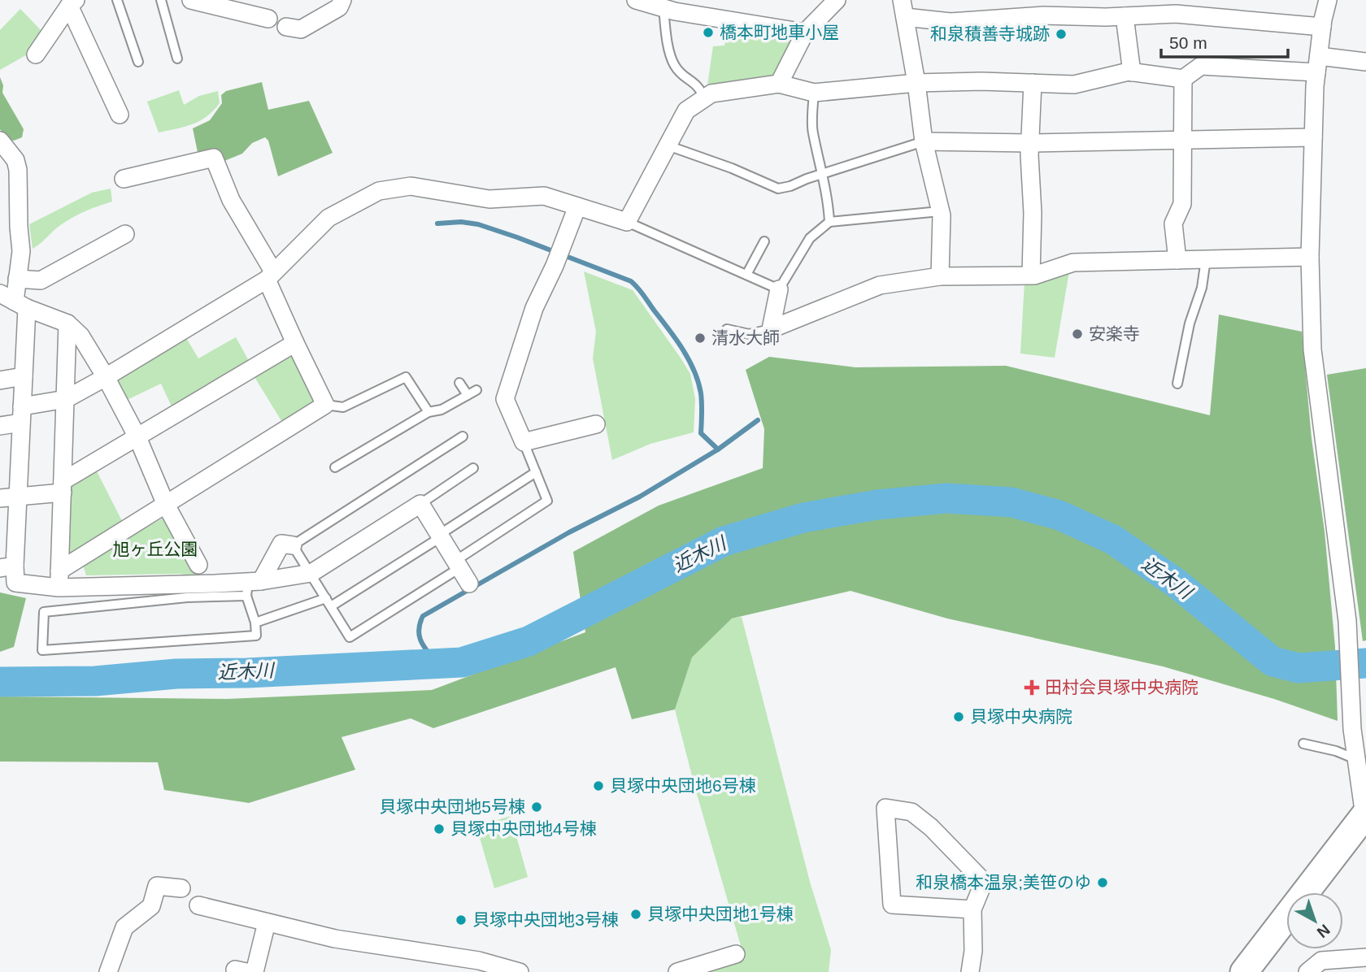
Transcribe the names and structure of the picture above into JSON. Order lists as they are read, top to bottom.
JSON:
{
  "water": ["近木川"],
  "parks": ["旭ヶ丘公園"],
  "places": {
    "other": [
      "橋本町地車小屋",
      "和泉積善寺城跡",
      "安楽寺",
      "清水大師",
      "貝塚中央病院",
      "貝塚中央団地6号棟",
      "貝塚中央団地5号棟",
      "貝塚中央団地4号棟",
      "和泉橋本温泉;美笹のゆ",
      "貝塚中央団地1号棟",
      "貝塚中央団地3号棟"
    ],
    "health": ["田村会貝塚中央病院"]
  },
  "scale_bar": "50 m",
  "north": "bottom right"
}
